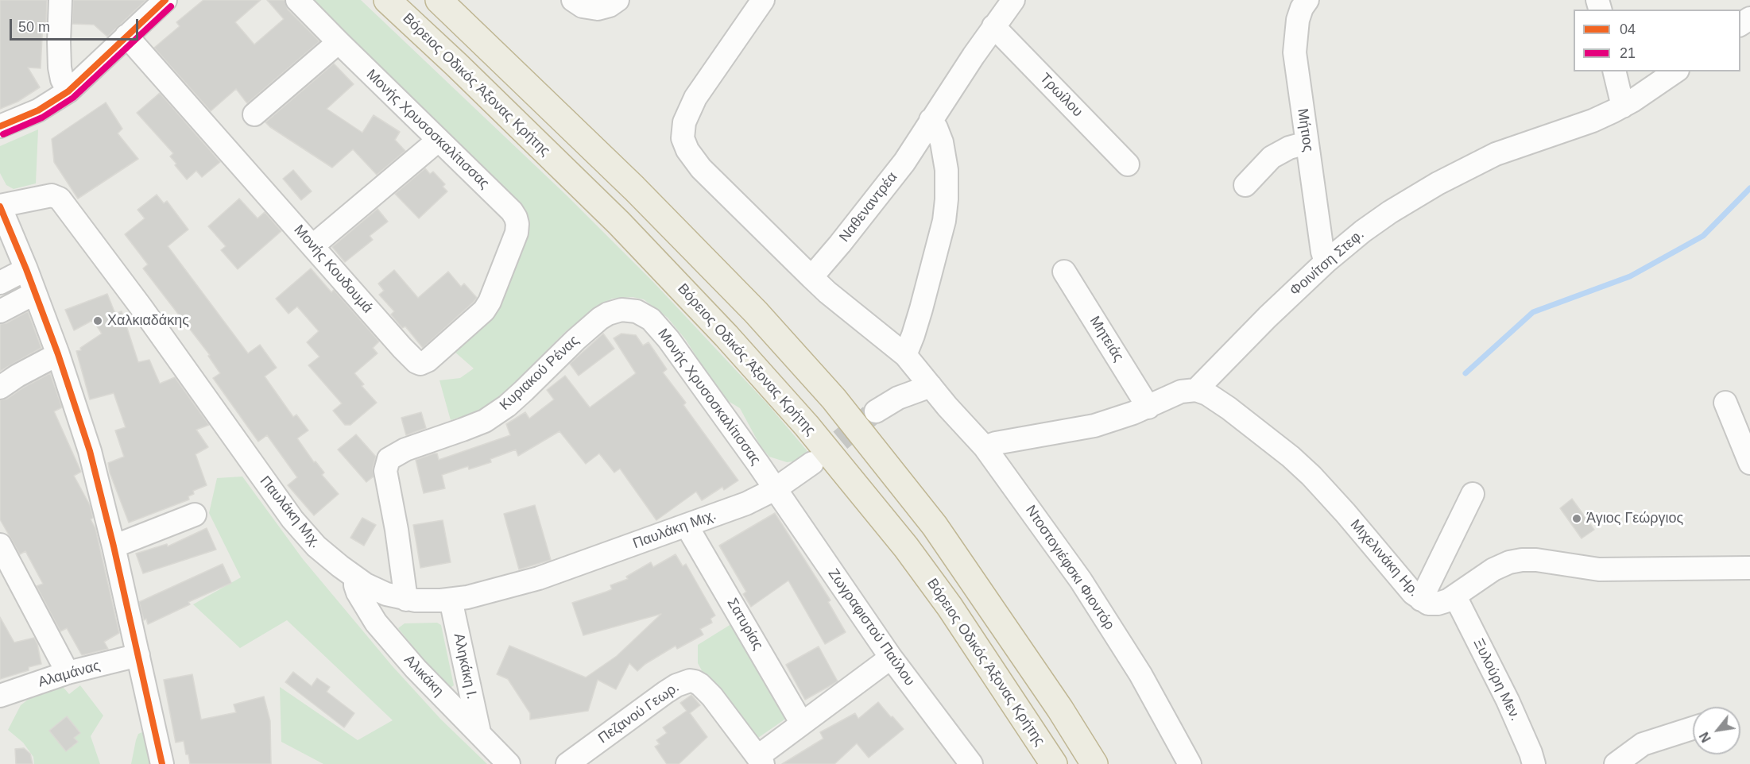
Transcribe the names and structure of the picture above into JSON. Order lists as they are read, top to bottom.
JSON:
{
  "streets": {
    "highway": ["Βόρειος Οδικός Άξονας Κρήτης"],
    "street": [
      "Τρωίλου",
      "Μονής Χρυσοσκαλίτισσας",
      "Μήτιος",
      "Ναθεναντρέα",
      "Φοινίτση Στεφ.",
      "Μονής Κουδουμά",
      "Μητειάς",
      "Κυριακού Ρένας",
      "Παυλάκη Μιχ.",
      "Μιχελινάκη Ηρ.",
      "Ντοστογιέφσκι Φιοντόρ",
      "Σατυρίας",
      "Ζωγραφιστού Παύλου",
      "Αληκάκη Ι.",
      "Αλαμάνας",
      "Αλικάκη",
      "Ξυλούρη Μεν.",
      "Πεζανού Γεωρ."
    ]
  },
  "crossings": [
    ["Τρωίλου", "Ναθεναντρέα"],
    ["Μονής Χρυσοσκαλίτισσας", "Μονής Κουδουμά"],
    ["Μονής Χρυσοσκαλίτισσας", "Κυριακού Ρένας"],
    ["Μονής Χρυσοσκαλίτισσας", "Παυλάκη Μιχ."],
    ["Μονής Χρυσοσκαλίτισσας", "Ζωγραφιστού Παύλου"],
    ["Μήτιος", "Φοινίτση Στεφ."],
    ["Φοινίτση Στεφ.", "Μιχελινάκη Ηρ."],
    ["Κυριακού Ρένας", "Παυλάκη Μιχ."],
    ["Παυλάκη Μιχ.", "Σατυρίας"],
    ["Παυλάκη Μιχ.", "Ζωγραφιστού Παύλου"],
    ["Παυλάκη Μιχ.", "Αληκάκη Ι."],
    ["Παυλάκη Μιχ.", "Αλικάκη"],
    ["Μιχελινάκη Ηρ.", "Ξυλούρη Μεν."],
    ["Αληκάκη Ι.", "Αλικάκη"]
  ],
  "places": ["Χαλκιαδάκης", "Άγιος Γεώργιος"],
  "lines": ["transit line 04", "transit line 21"],
  "legend": ["04", "21"],
  "scale_bar": "50 m",
  "north": "bottom left"
}
